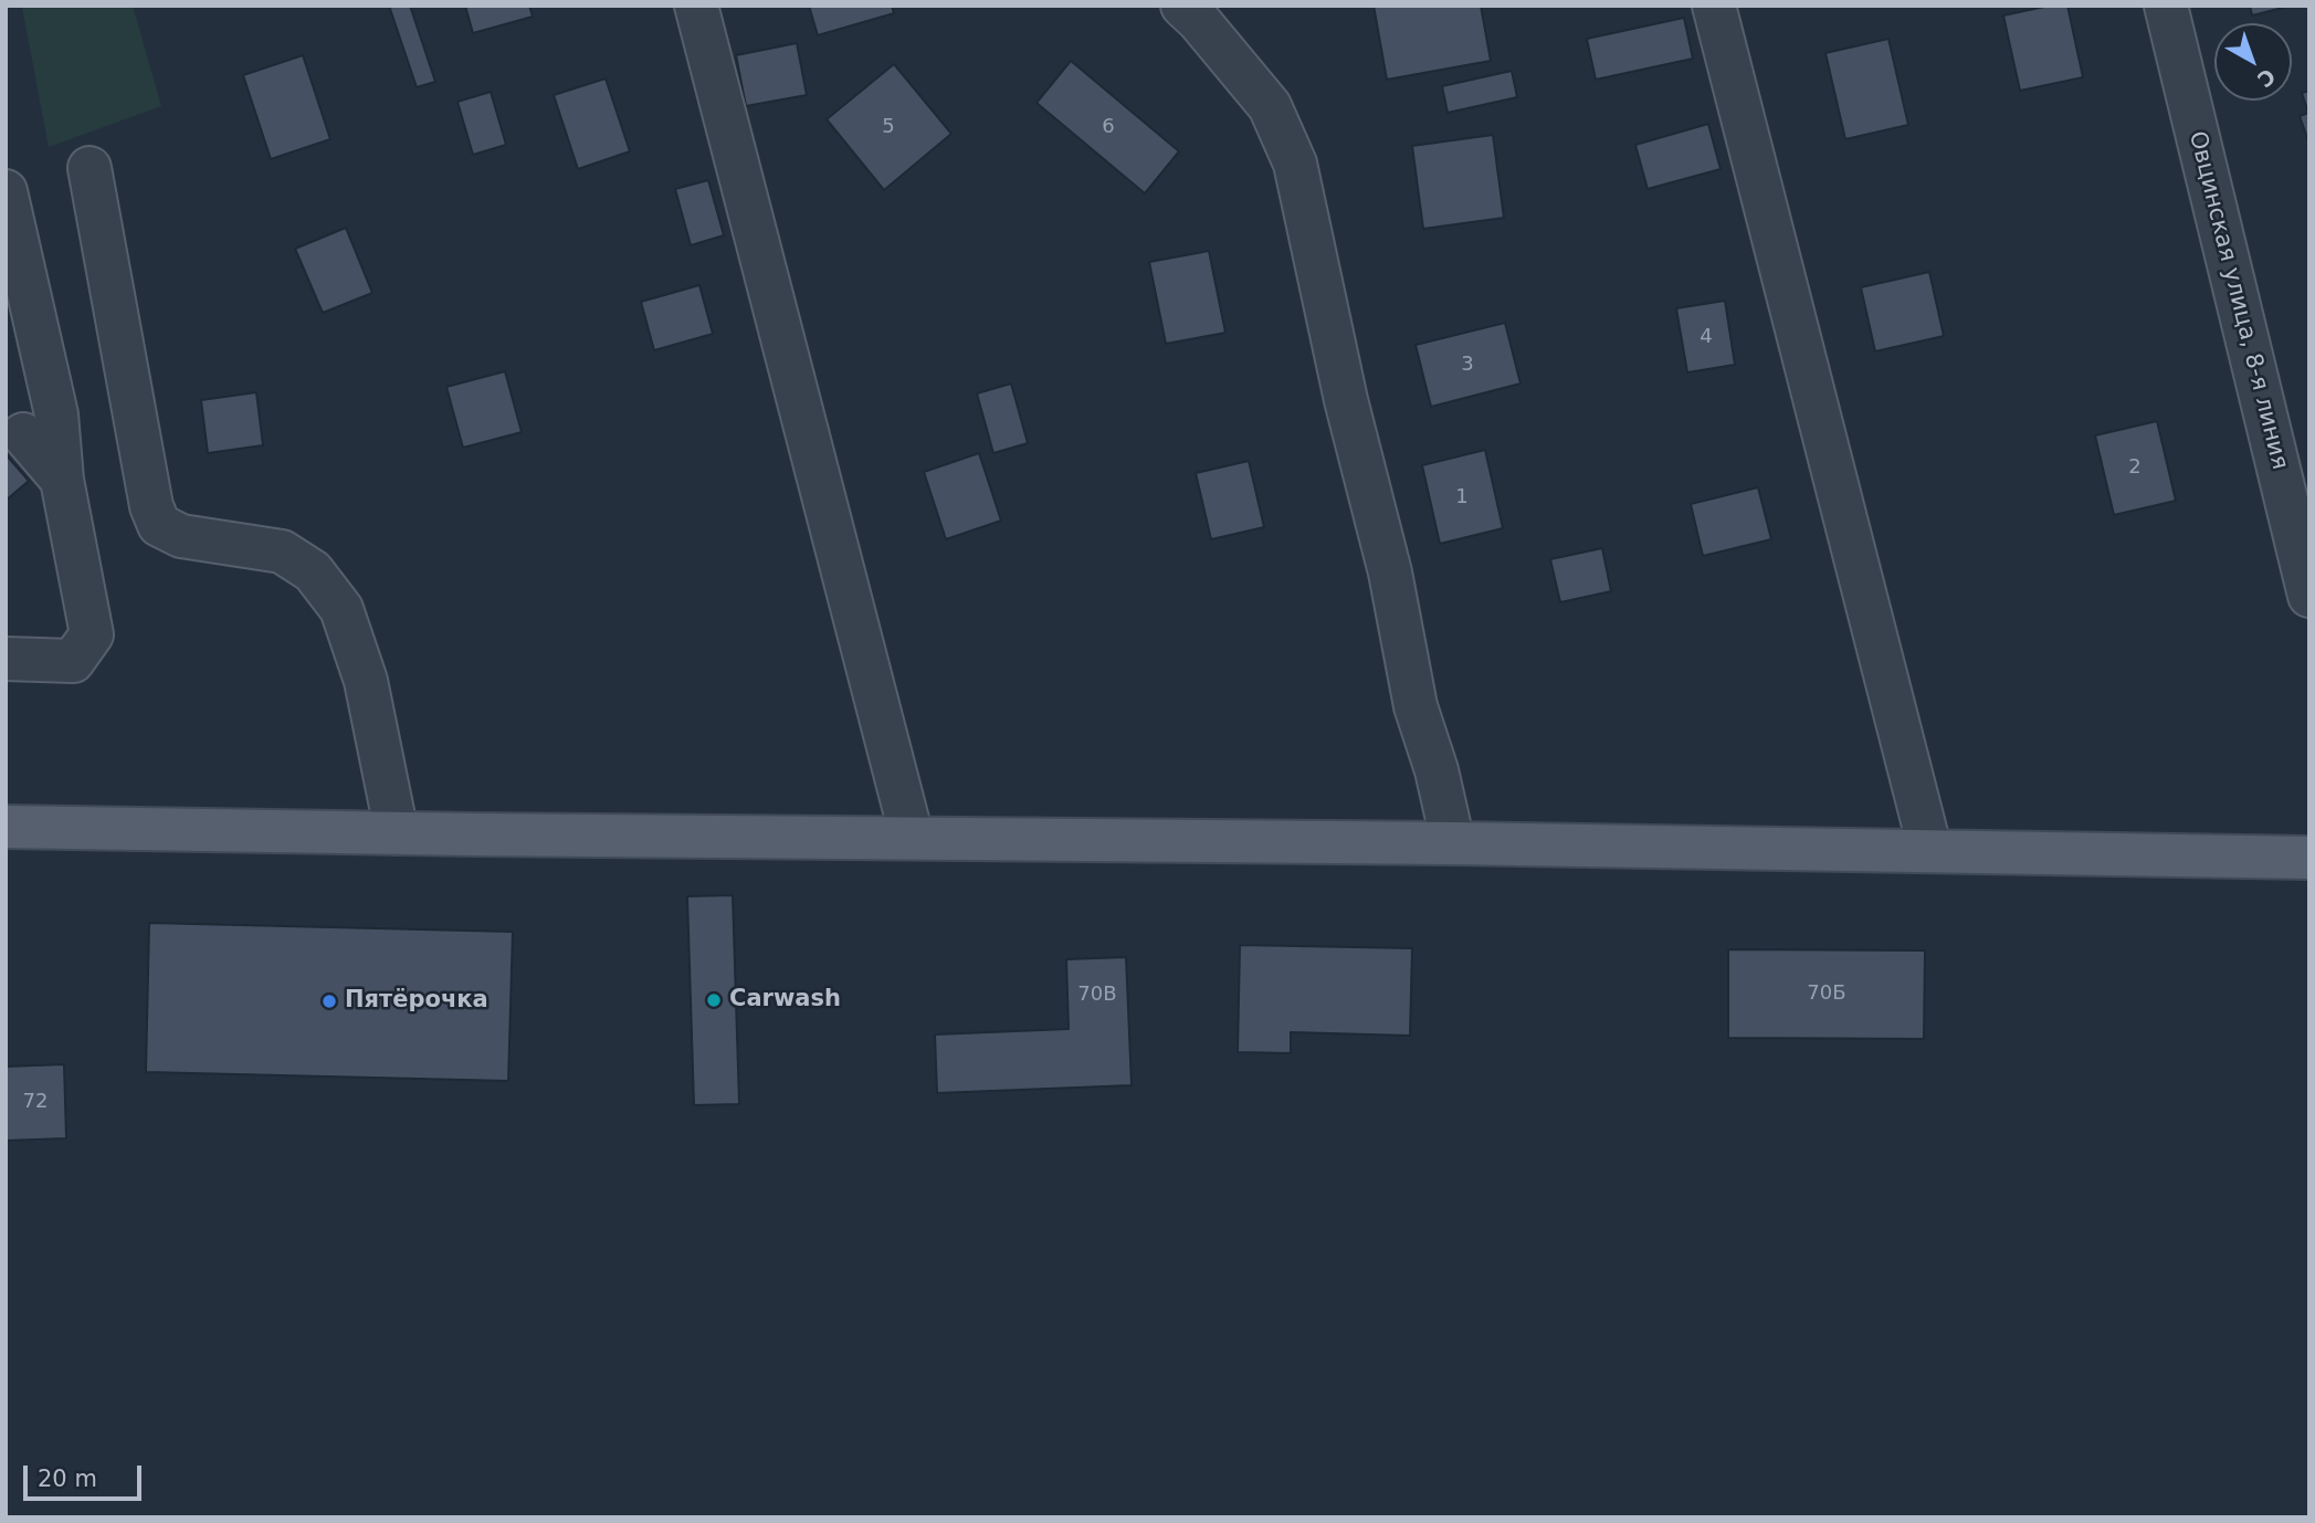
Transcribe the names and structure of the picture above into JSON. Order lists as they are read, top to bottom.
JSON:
{
  "streets": {
    "street": ["Овцинская улица, 8-я линия"]
  },
  "places": ["Carwash", "Пятёрочка"],
  "house_numbers": [
    "5",
    "6",
    "4",
    "3",
    "2",
    "1",
    "70Б",
    "70В",
    "72"
  ],
  "scale_bar": "20 m",
  "north": "bottom right"
}
